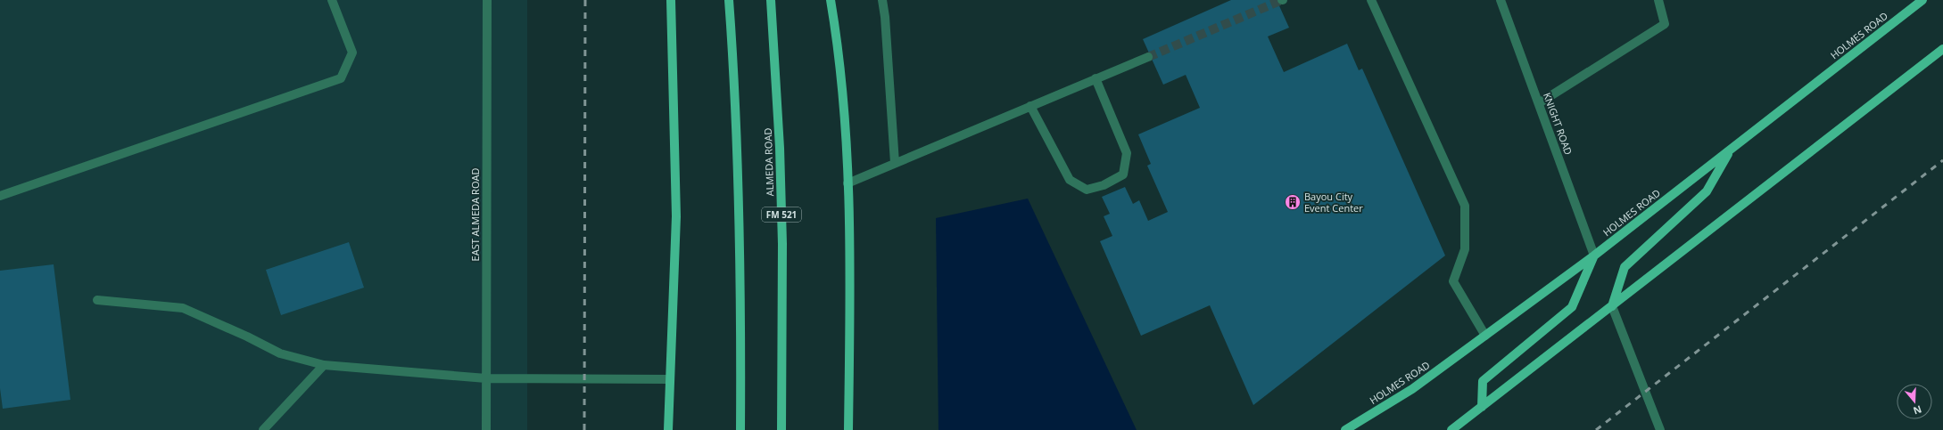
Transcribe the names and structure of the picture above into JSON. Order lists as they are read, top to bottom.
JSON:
{
  "streets": {
    "main road": ["HOLMES ROAD", "ALMEDA ROAD", "FM 521"],
    "street": ["KNIGHT ROAD", "EAST ALMEDA ROAD"]
  },
  "crossings": [
    ["HOLMES ROAD", "KNIGHT ROAD"]
  ],
  "places": {
    "building": ["Bayou City Event Center"]
  },
  "north": "bottom"
}
